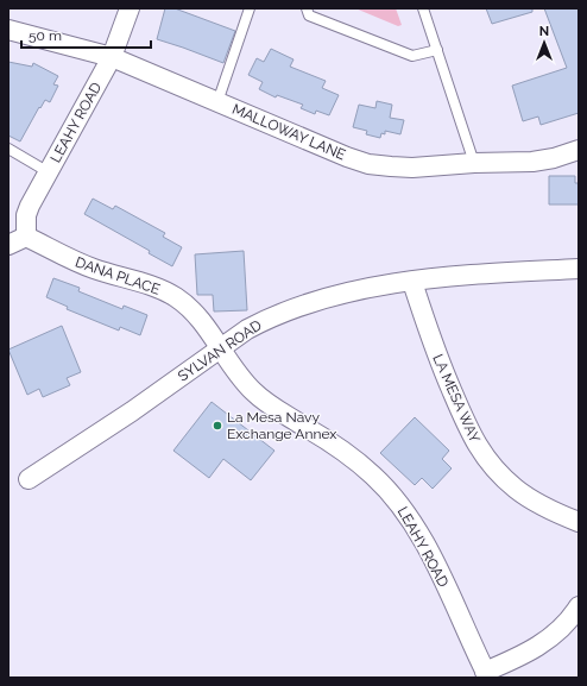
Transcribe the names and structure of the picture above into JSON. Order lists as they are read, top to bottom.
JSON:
{
  "streets": {
    "street": [
      "LEAHY ROAD",
      "MALLOWAY LANE",
      "DANA PLACE",
      "SYLVAN ROAD",
      "LA MESA WAY"
    ]
  },
  "crossings": [
    ["LEAHY ROAD", "MALLOWAY LANE"],
    ["LEAHY ROAD", "DANA PLACE"],
    ["LEAHY ROAD", "SYLVAN ROAD"],
    ["DANA PLACE", "SYLVAN ROAD"],
    ["SYLVAN ROAD", "LA MESA WAY"]
  ],
  "places": ["La Mesa Navy Exchange Annex"],
  "scale_bar": "50 m",
  "north": "top"
}
